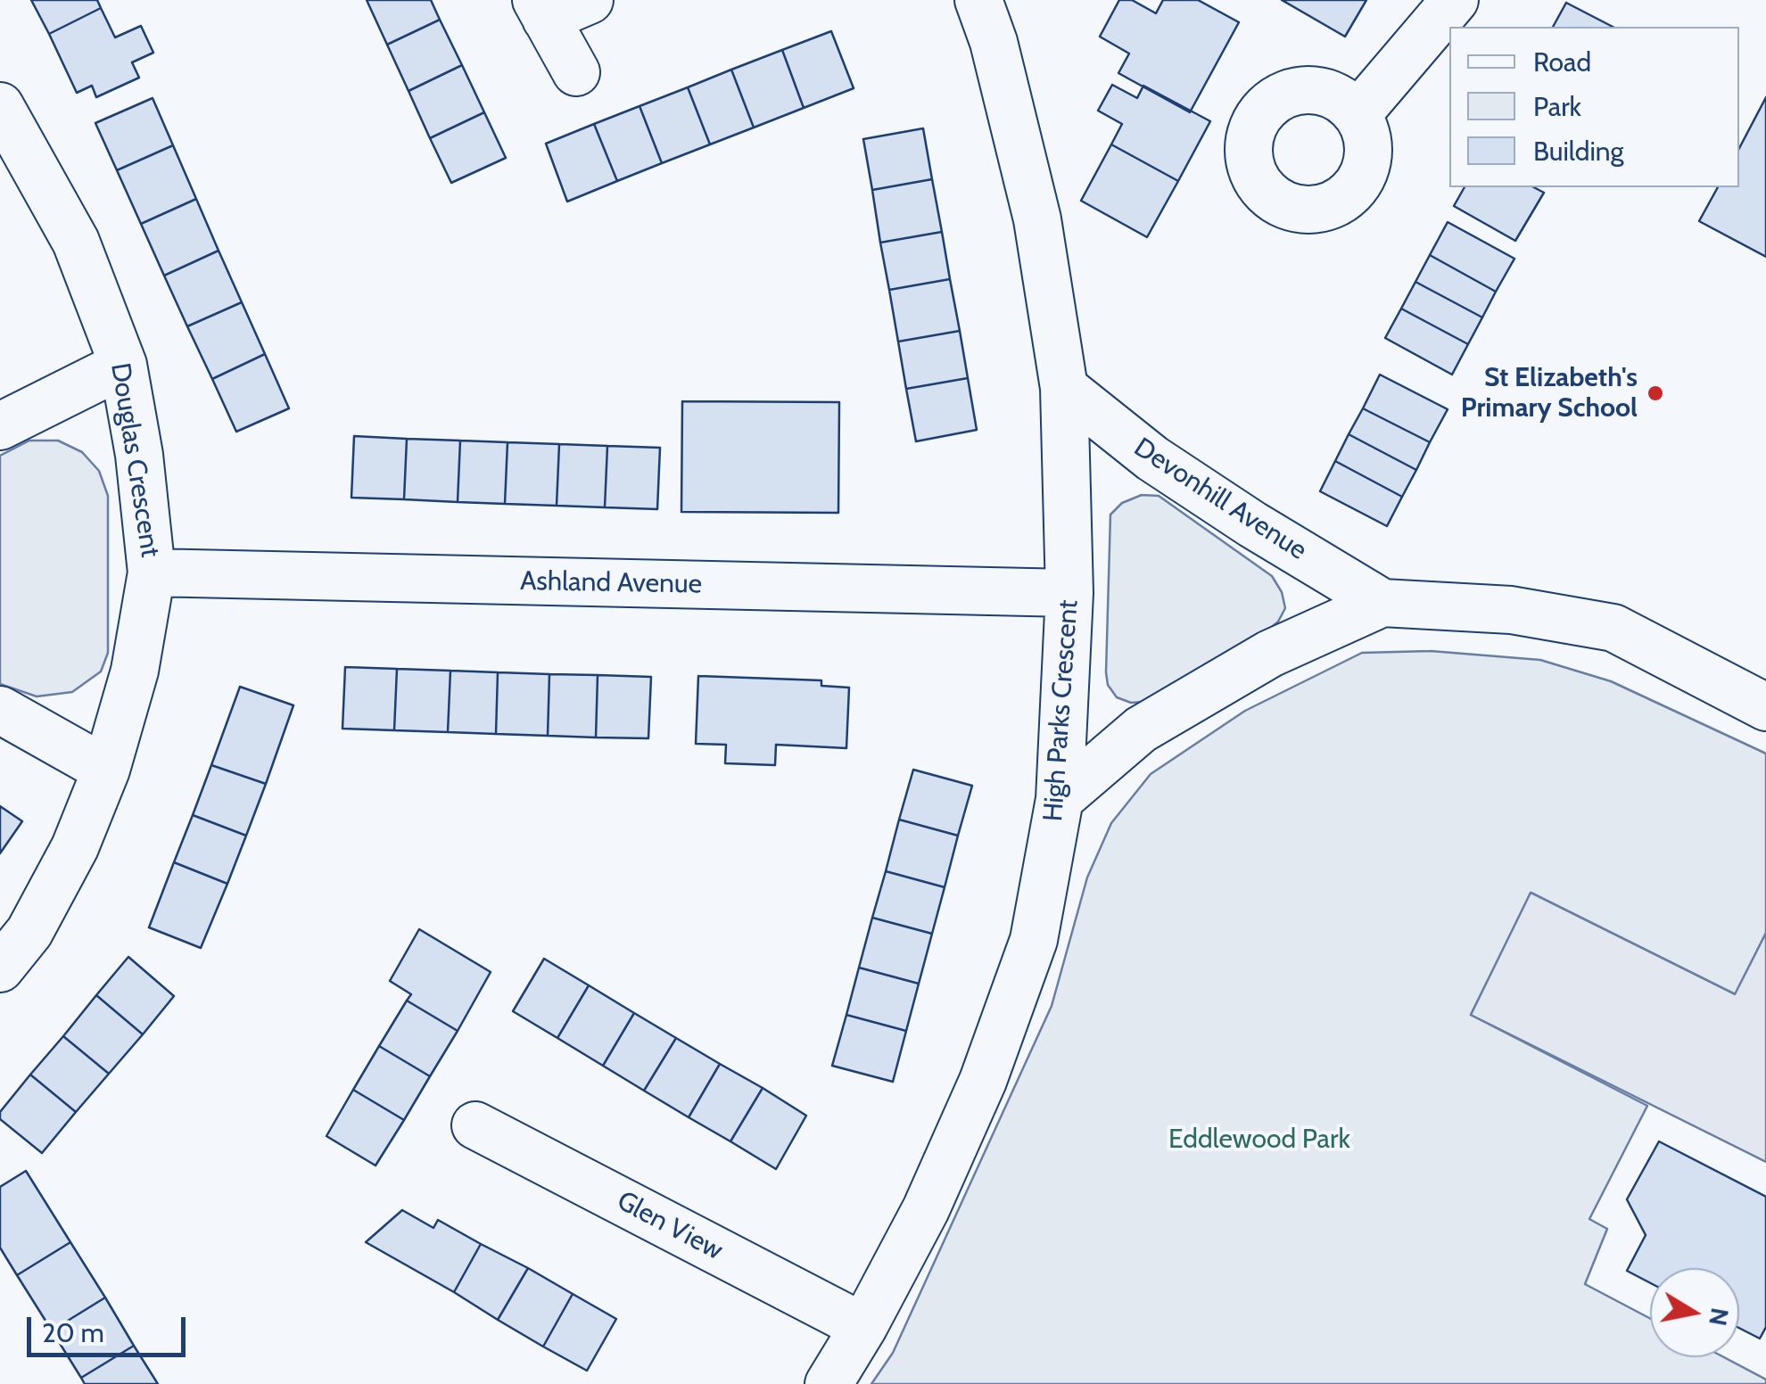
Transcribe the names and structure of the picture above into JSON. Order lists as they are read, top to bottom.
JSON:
{
  "streets": {
    "street": [
      "Douglas Crescent",
      "Devonhill Avenue",
      "Ashland Avenue",
      "High Parks Crescent",
      "Glen View"
    ]
  },
  "crossings": [
    ["Douglas Crescent", "Ashland Avenue"],
    ["Devonhill Avenue", "High Parks Crescent"],
    ["Ashland Avenue", "High Parks Crescent"],
    ["High Parks Crescent", "Glen View"]
  ],
  "parks": ["Eddlewood Park"],
  "places": ["St Elizabeth's Primary School"],
  "legend": ["Road", "Park", "Building"],
  "scale_bar": "20 m",
  "north": "right"
}
